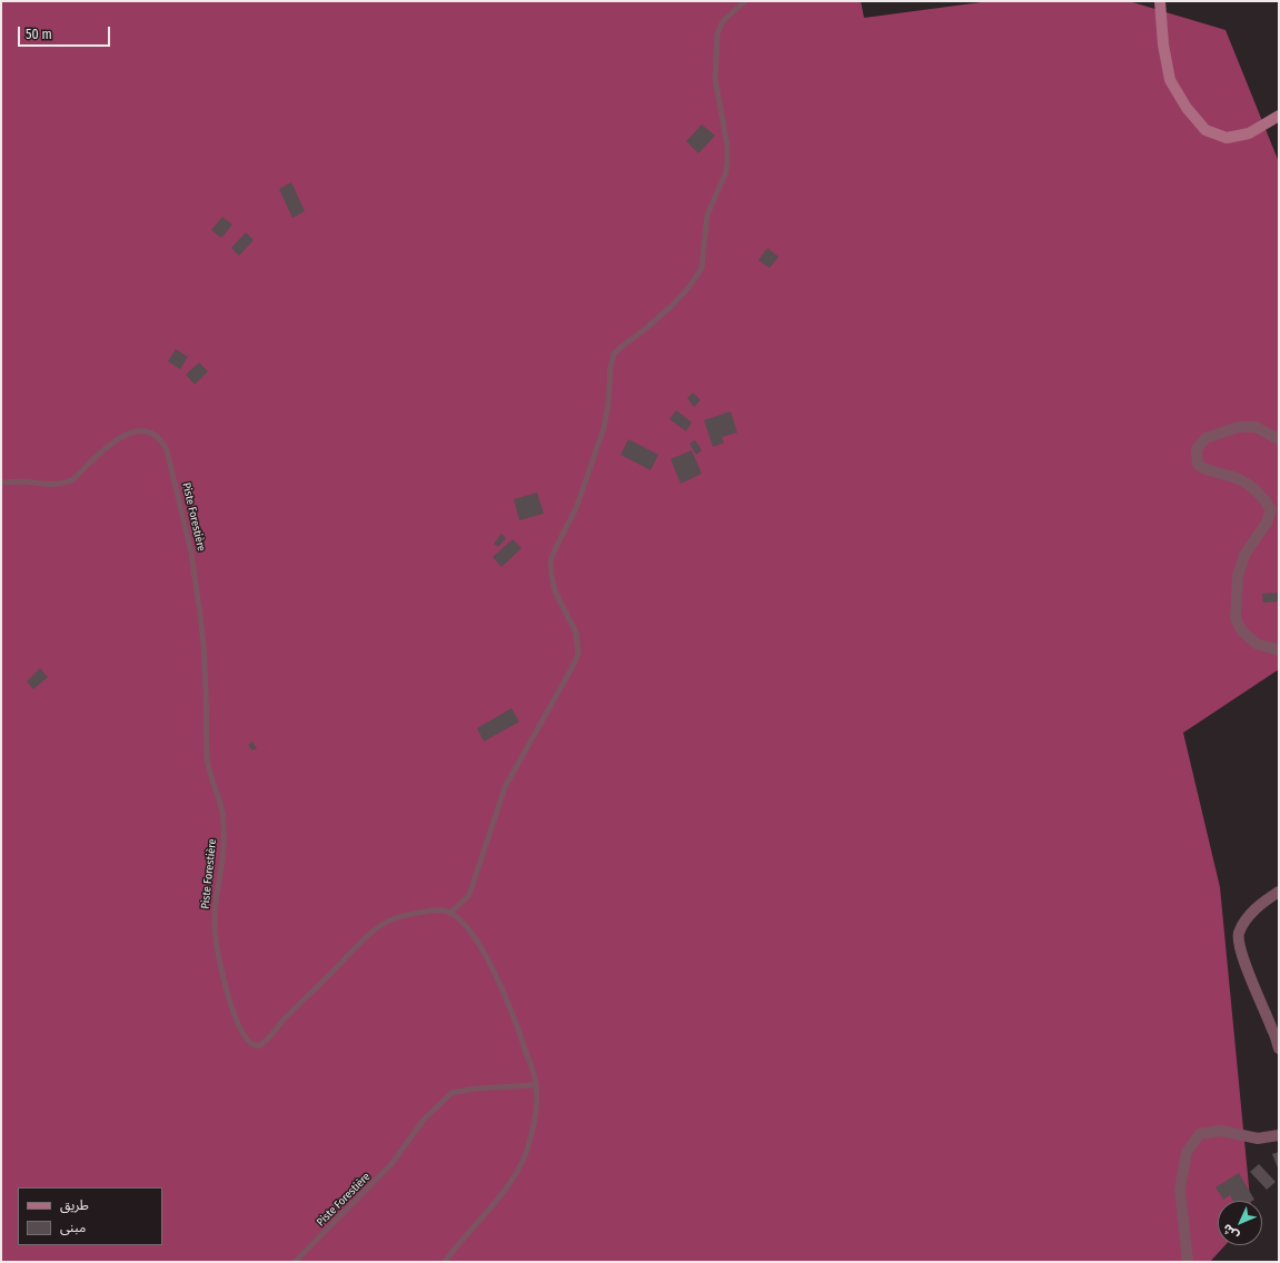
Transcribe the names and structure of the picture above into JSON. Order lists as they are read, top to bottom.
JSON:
{
  "streets": {
    "lane": ["Piste Forestière"]
  },
  "legend": ["طريق", "مبنى"],
  "scale_bar": "50 m",
  "north": "bottom left"
}
